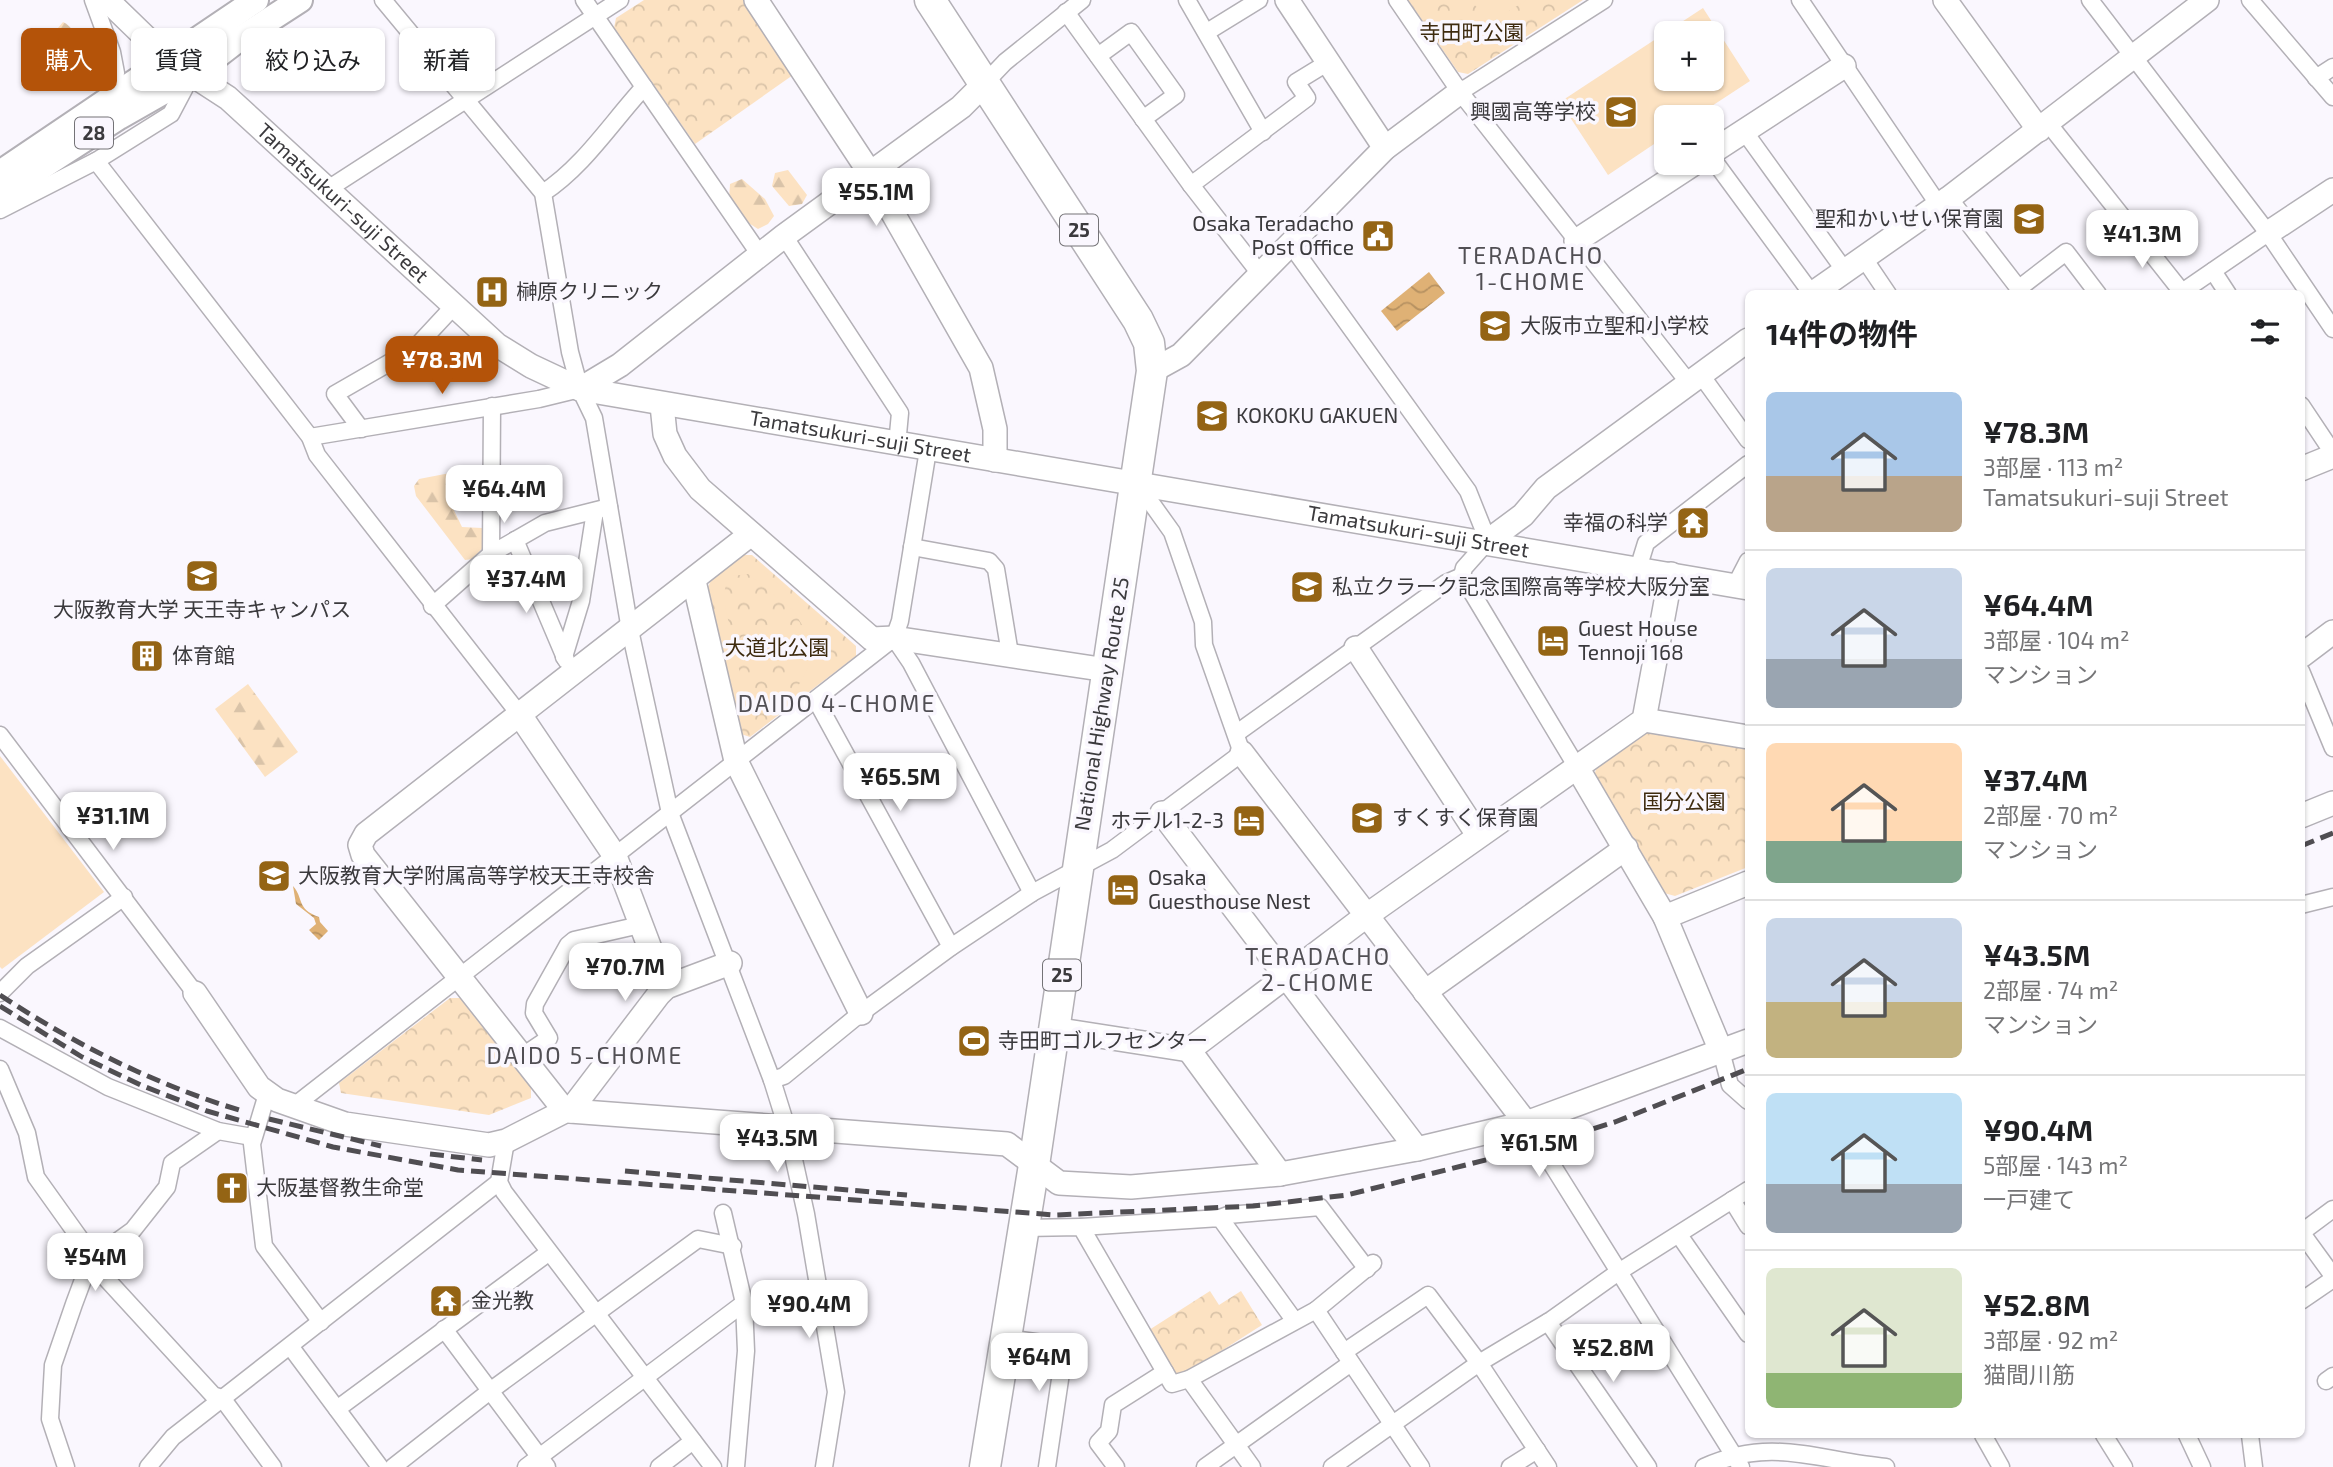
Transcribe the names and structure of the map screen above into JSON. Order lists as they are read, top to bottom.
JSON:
{
  "streets": {
    "highway": ["25", "National Highway Route 25"],
    "main road": ["28"],
    "street": ["Tamatsukuri-suji Street"]
  },
  "crossings": [
    ["Tamatsukuri-suji Street", "National Highway Route 25"]
  ],
  "districts": [
    "TERADACHO 1-CHOME",
    "DAIDO 4-CHOME",
    "TERADACHO 2-CHOME",
    "DAIDO 5-CHOME"
  ],
  "parks": ["寺田町公園", "大道北公園", "国分公園"],
  "places": {
    "school or university": [
      "興國高等学校",
      "聖和かいせい保育園",
      "大阪市立聖和小学校",
      "KOKOKU GAKUEN",
      "大阪教育大学 天王寺キャンパス",
      "私立クラーク記念国際高等学校大阪分室",
      "すくすく保育園",
      "大阪教育大学附属高等学校天王寺校舎"
    ],
    "public building": ["Osaka Teradacho Post Office"],
    "hospital": ["榊原クリニック"],
    "temple": ["幸福の科学", "金光教"],
    "hotel": ["Guest House Tennoji 168", "ホテル1-2-3", "Osaka Guesthouse Nest"],
    "building": ["体育館"],
    "sports": ["寺田町ゴルフセンター"],
    "church": ["大阪基督教生命堂"]
  },
  "page": {
    "map_buttons": ["+", "−"],
    "chip": [
      "購入",
      "賃貸",
      "絞り込み",
      "新着"
    ],
    "price": [
      "¥55.1M",
      "¥41.3M",
      "¥78.3M",
      "¥64.4M",
      "¥37.4M",
      "¥65.5M",
      "¥31.1M",
      "¥70.7M",
      "¥43.5M",
      "¥61.5M",
      "¥54M",
      "¥90.4M",
      "¥52.8M",
      "¥64M"
    ],
    "heading": "14件の物件",
    "list": [
      {
        "name": "¥78.3M",
        "note": "3部屋 · 113 m² · Tamatsukuri-suji Street"
      },
      {
        "name": "¥64.4M",
        "note": "3部屋 · 104 m² · マンション"
      },
      {
        "name": "¥37.4M",
        "note": "2部屋 · 70 m² · マンション"
      },
      {
        "name": "¥43.5M",
        "note": "2部屋 · 74 m² · マンション"
      },
      {
        "name": "¥90.4M",
        "note": "5部屋 · 143 m² · 一戸建て"
      },
      {
        "name": "¥52.8M",
        "note": "3部屋 · 92 m² · 猫間川筋"
      }
    ]
  }
}
